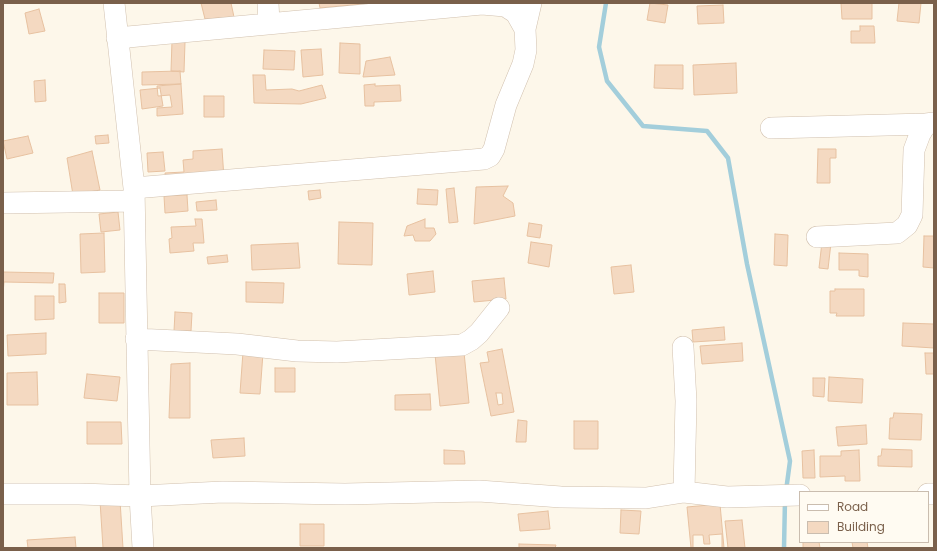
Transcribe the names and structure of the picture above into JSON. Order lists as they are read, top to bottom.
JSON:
{
  "legend": ["Road", "Building"]
}
